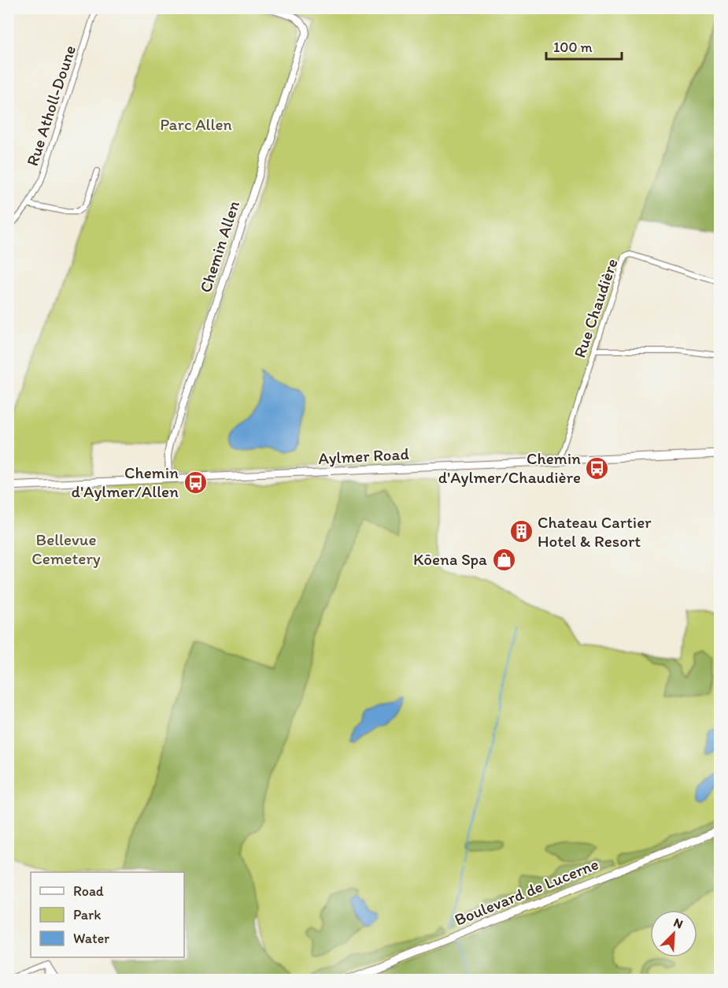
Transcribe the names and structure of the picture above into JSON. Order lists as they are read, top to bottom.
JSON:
{
  "streets": {
    "main road": ["Aylmer Road", "Boulevard de Lucerne"],
    "street": ["Rue Atholl-Doune", "Chemin Allen", "Rue Chaudière"]
  },
  "crossings": [
    ["Chemin Allen", "Aylmer Road"],
    ["Rue Chaudière", "Aylmer Road"]
  ],
  "parks": ["Parc Allen", "Bellevue Cemetery"],
  "places": {
    "bus stop": ["Chemin d'Aylmer/Chaudière", "Chemin d'Aylmer/Allen"],
    "building": ["Chateau Cartier Hotel & Resort"],
    "shop": ["Kōena Spa"]
  },
  "legend": ["Road", "Park", "Water"],
  "scale_bar": "100 m",
  "north": "top right"
}
